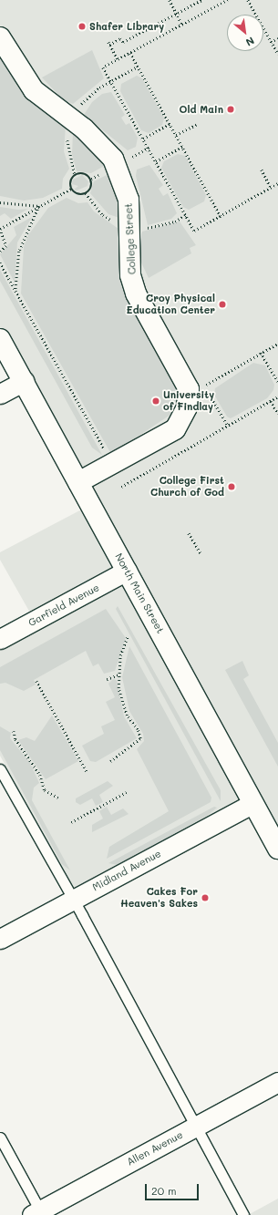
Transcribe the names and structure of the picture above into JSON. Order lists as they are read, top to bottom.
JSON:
{
  "streets": {
    "main road": ["College Street", "North Main Street"],
    "street": ["Garfield Avenue", "Midland Avenue", "Allen Avenue"]
  },
  "crossings": [
    ["College Street", "North Main Street"],
    ["North Main Street", "Garfield Avenue"],
    ["North Main Street", "Midland Avenue"]
  ],
  "places": [
    "Shafer Library",
    "Old Main",
    "Croy Physical Education Center",
    "University of Findlay",
    "College First Church of God",
    "Cakes For Heaven's Sakes"
  ],
  "scale_bar": "20 m",
  "north": "bottom right"
}
